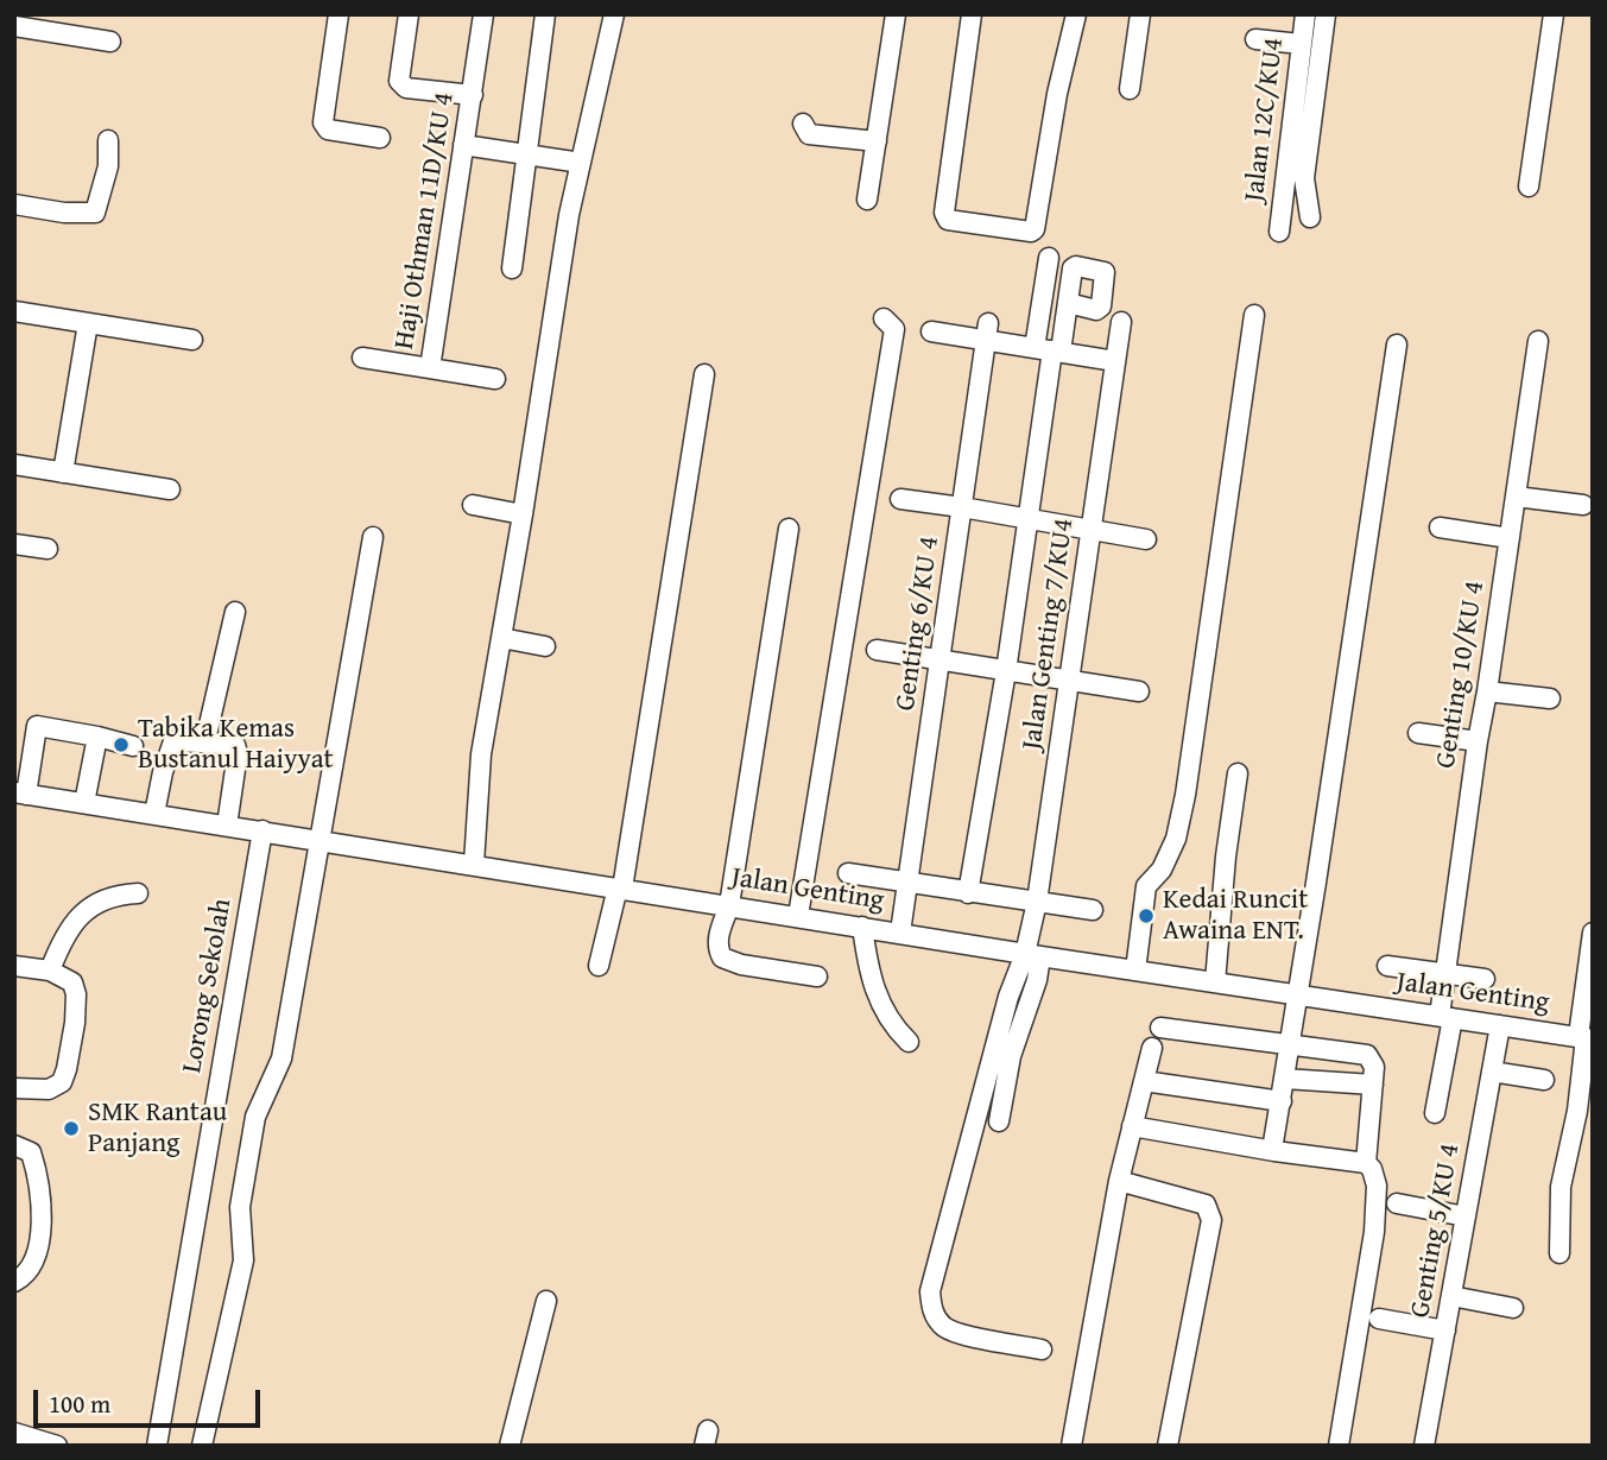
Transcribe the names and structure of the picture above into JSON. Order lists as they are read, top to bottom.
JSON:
{
  "streets": {
    "street": [
      "Jalan 12C/KU4",
      "Haji Othman 11D/KU 4",
      "Genting 6/KU 4",
      "Jalan Genting 7/KU4",
      "Genting 10/KU 4",
      "Jalan Genting",
      "Lorong Sekolah",
      "Genting 5/KU 4"
    ]
  },
  "crossings": [
    ["Genting 6/KU 4", "Jalan Genting"],
    ["Jalan Genting 7/KU4", "Jalan Genting"],
    ["Genting 10/KU 4", "Jalan Genting"],
    ["Jalan Genting", "Lorong Sekolah"],
    ["Jalan Genting", "Genting 5/KU 4"]
  ],
  "places": ["Tabika Kemas Bustanul Haiyyat", "Kedai Runcit Awaina ENT.", "SMK Rantau Panjang"],
  "scale_bar": "100 m"
}
